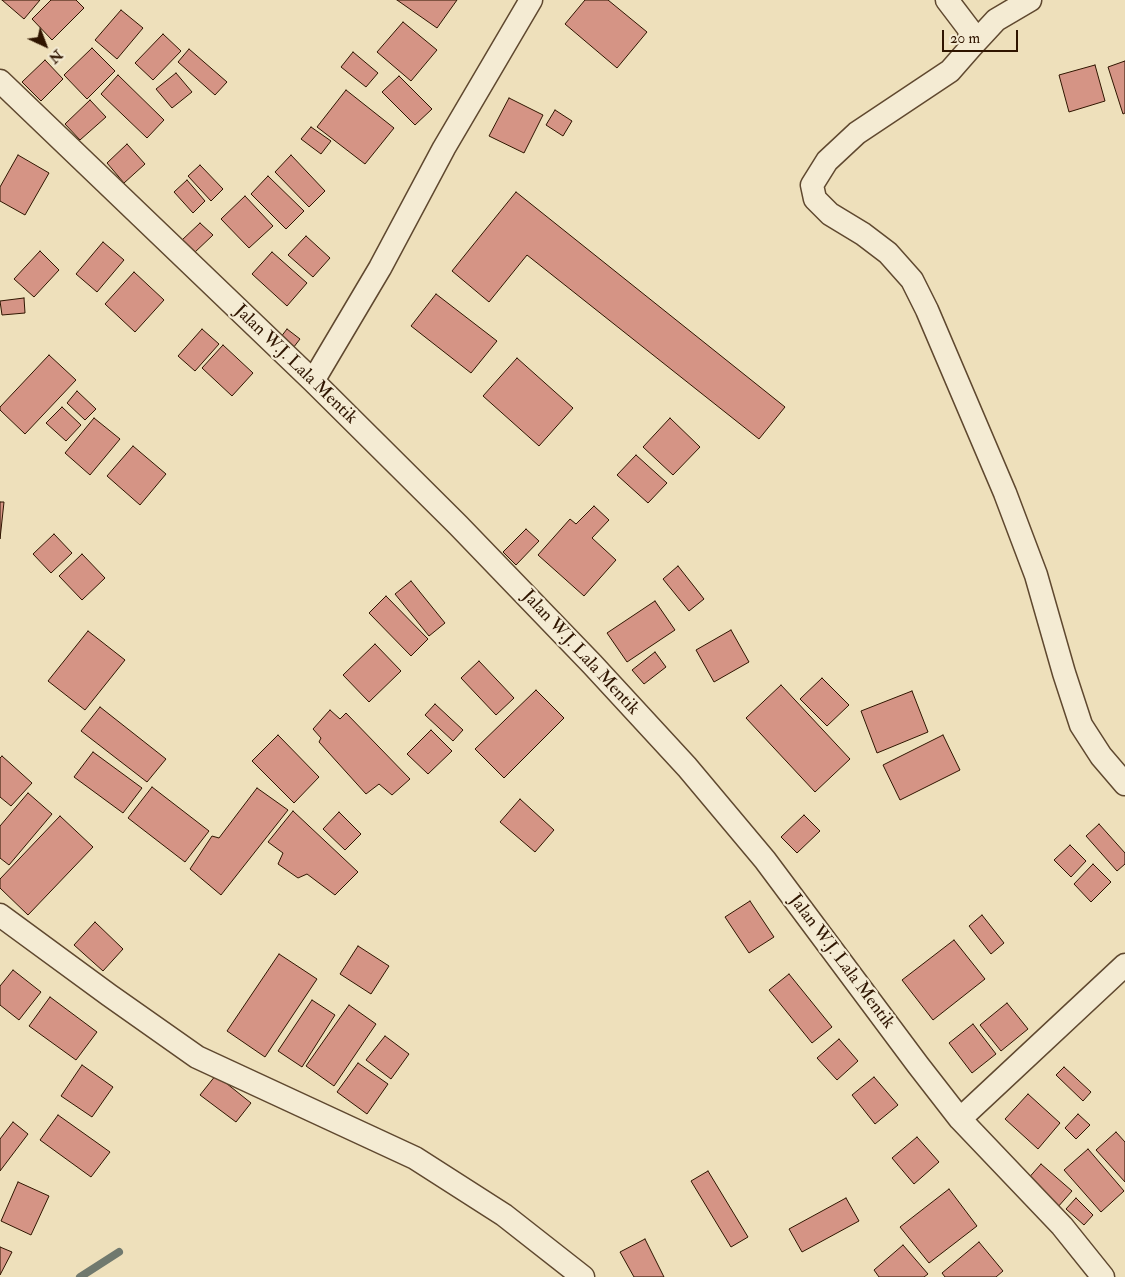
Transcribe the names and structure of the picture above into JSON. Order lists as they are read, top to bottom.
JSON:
{
  "streets": {
    "street": ["Jalan W.J. Lala Mentik"]
  },
  "scale_bar": "20 m",
  "north": "bottom right"
}
